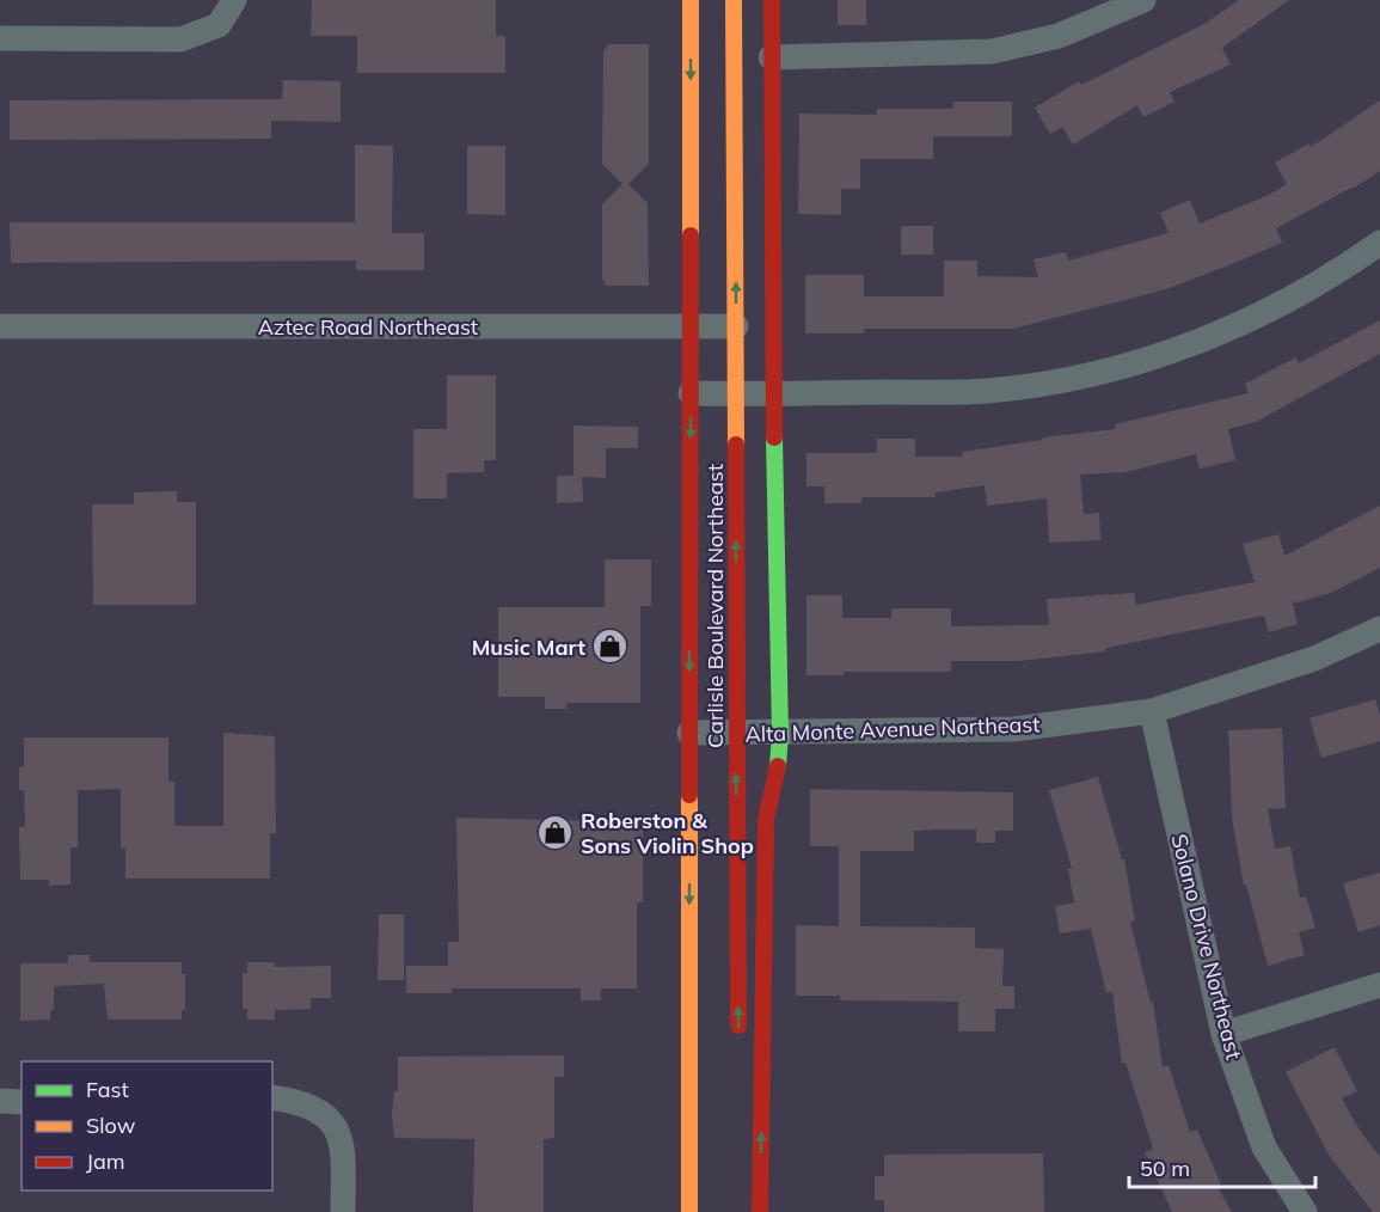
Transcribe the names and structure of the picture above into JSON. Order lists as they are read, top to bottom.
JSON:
{
  "streets": {
    "main road": ["Carlisle Boulevard Northeast"],
    "street": ["Aztec Road Northeast", "Alta Monte Avenue Northeast", "Solano Drive Northeast"]
  },
  "crossings": [
    ["Aztec Road Northeast", "Carlisle Boulevard Northeast"],
    ["Carlisle Boulevard Northeast", "Alta Monte Avenue Northeast"],
    ["Alta Monte Avenue Northeast", "Solano Drive Northeast"]
  ],
  "places": {
    "shop": ["Music Mart", "Roberston & Sons Violin Shop"]
  },
  "legend": ["Fast", "Slow", "Jam"],
  "scale_bar": "50 m"
}
